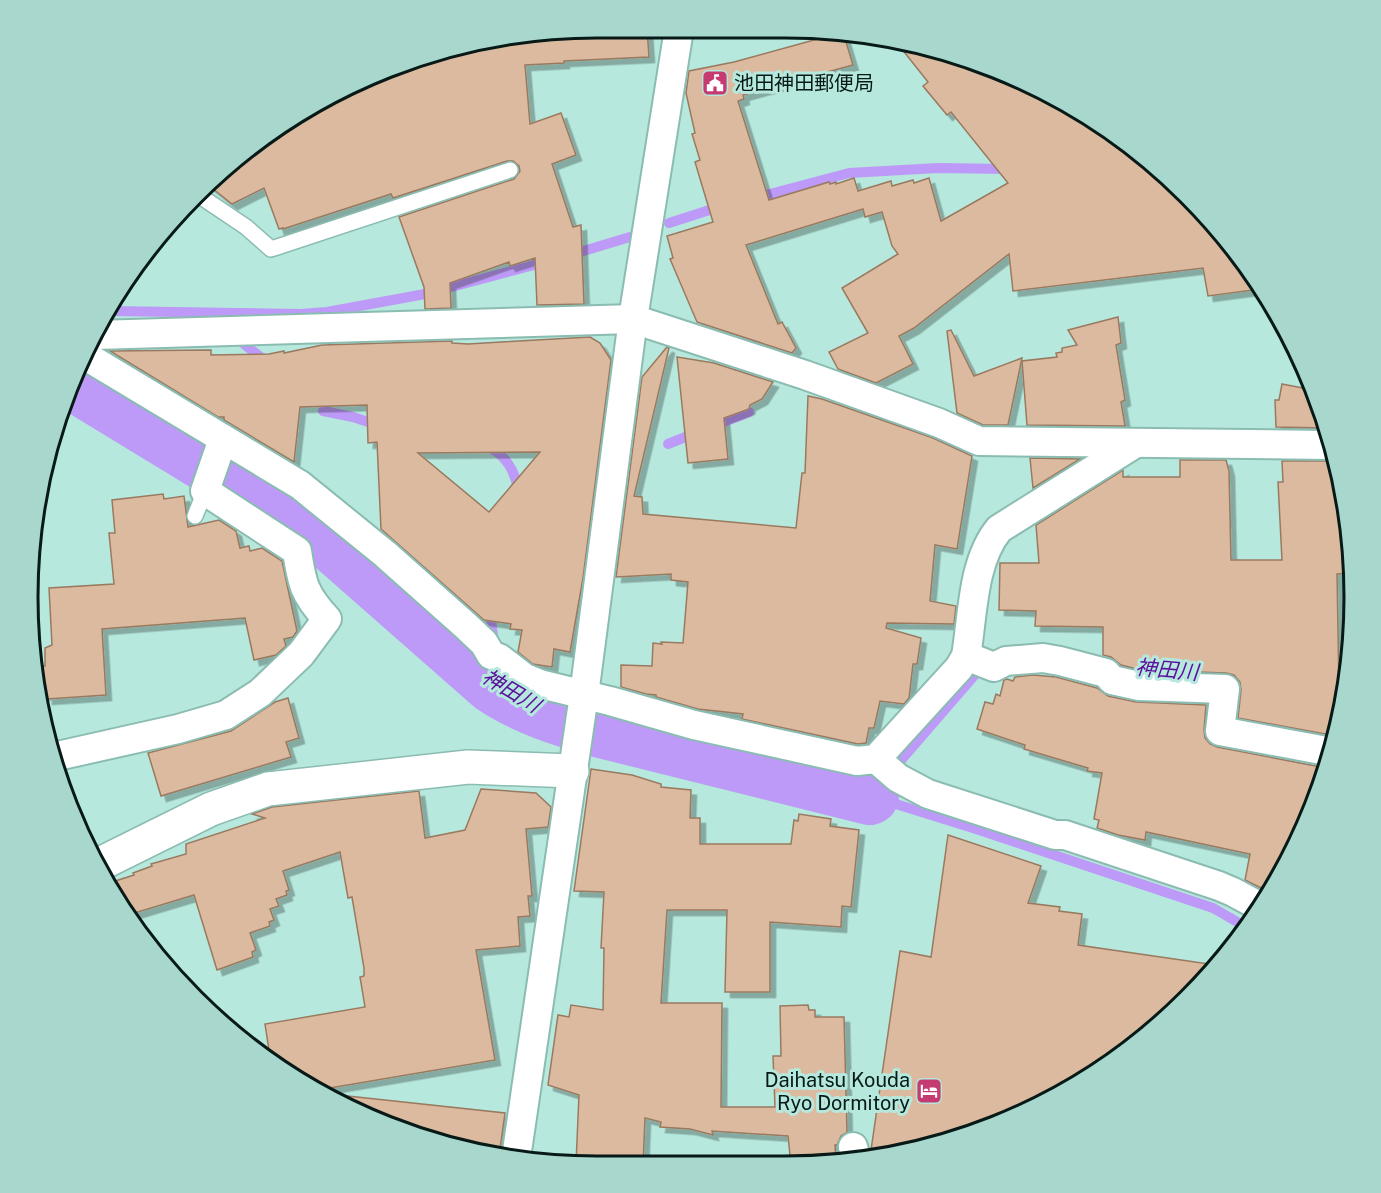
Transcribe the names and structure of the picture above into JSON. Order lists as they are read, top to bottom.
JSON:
{
  "water": ["神田川"],
  "places": {
    "public building": ["池田神田郵便局"],
    "hotel": ["Daihatsu Kouda Ryo Dormitory"]
  }
}
